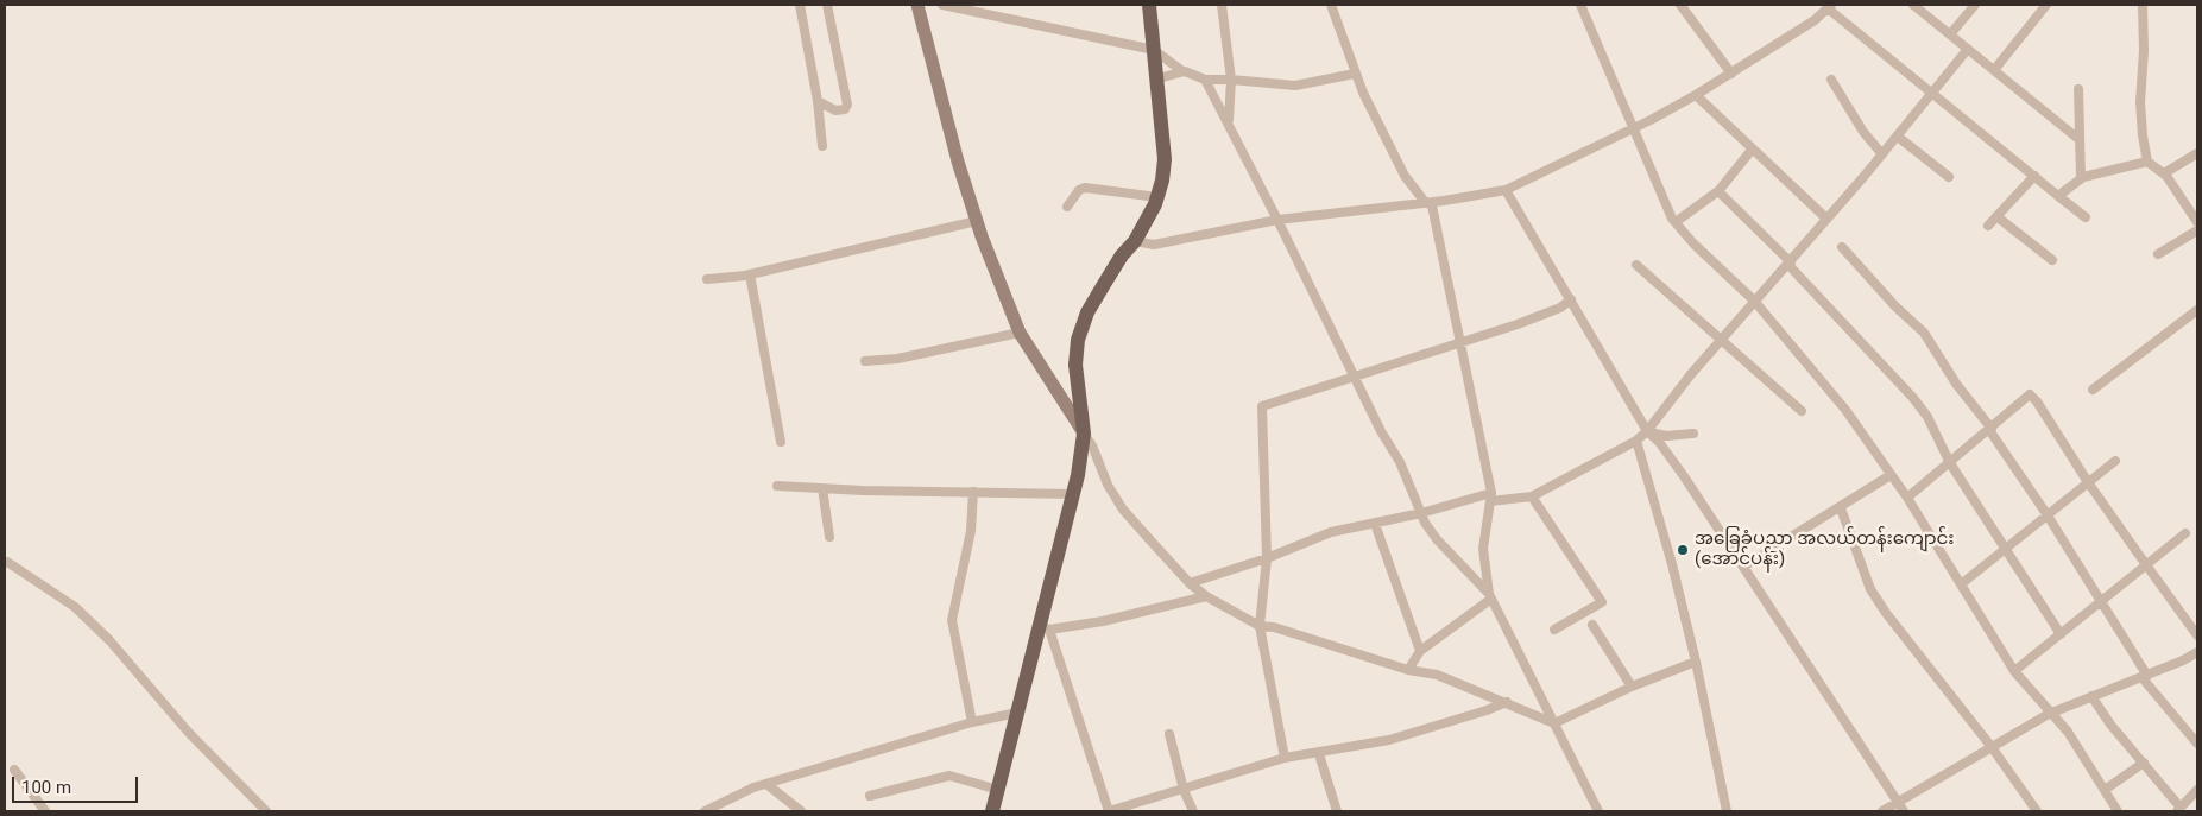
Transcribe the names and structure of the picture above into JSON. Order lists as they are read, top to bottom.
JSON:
{
  "places": ["အခြေခံပညာ အလယ်တန်းကျောင်း (အောင်ပန်း)"],
  "scale_bar": "100 m"
}
